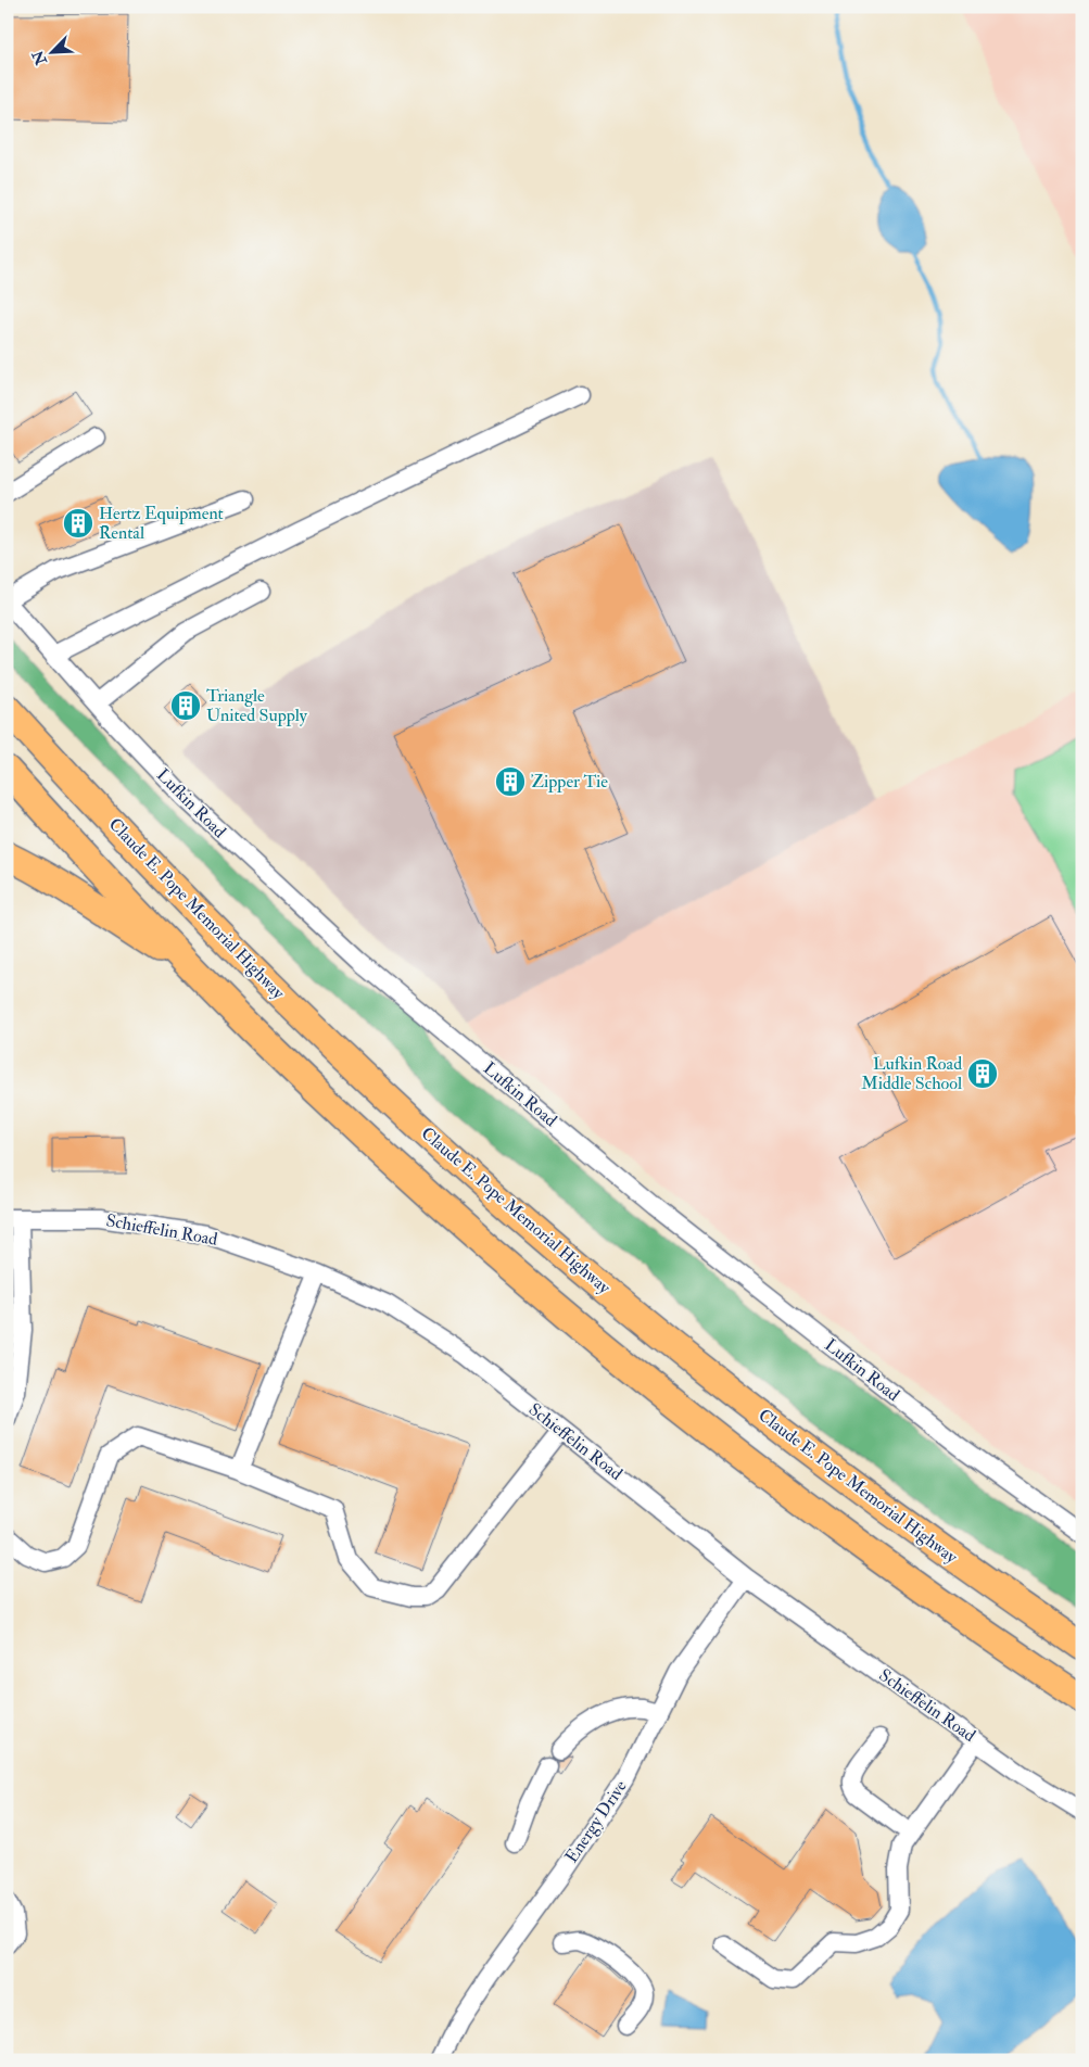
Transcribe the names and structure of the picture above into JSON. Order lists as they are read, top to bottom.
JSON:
{
  "streets": {
    "highway": ["Claude E. Pope Memorial Highway"],
    "street": ["Lufkin Road", "Schieffelin Road", "Energy Drive"]
  },
  "crossings": [
    ["Schieffelin Road", "Energy Drive"]
  ],
  "places": {
    "building": [
      "Hertz Equipment Rental",
      "Triangle United Supply",
      "Zipper Tie",
      "Lufkin Road Middle School"
    ]
  },
  "north": "bottom left"
}
